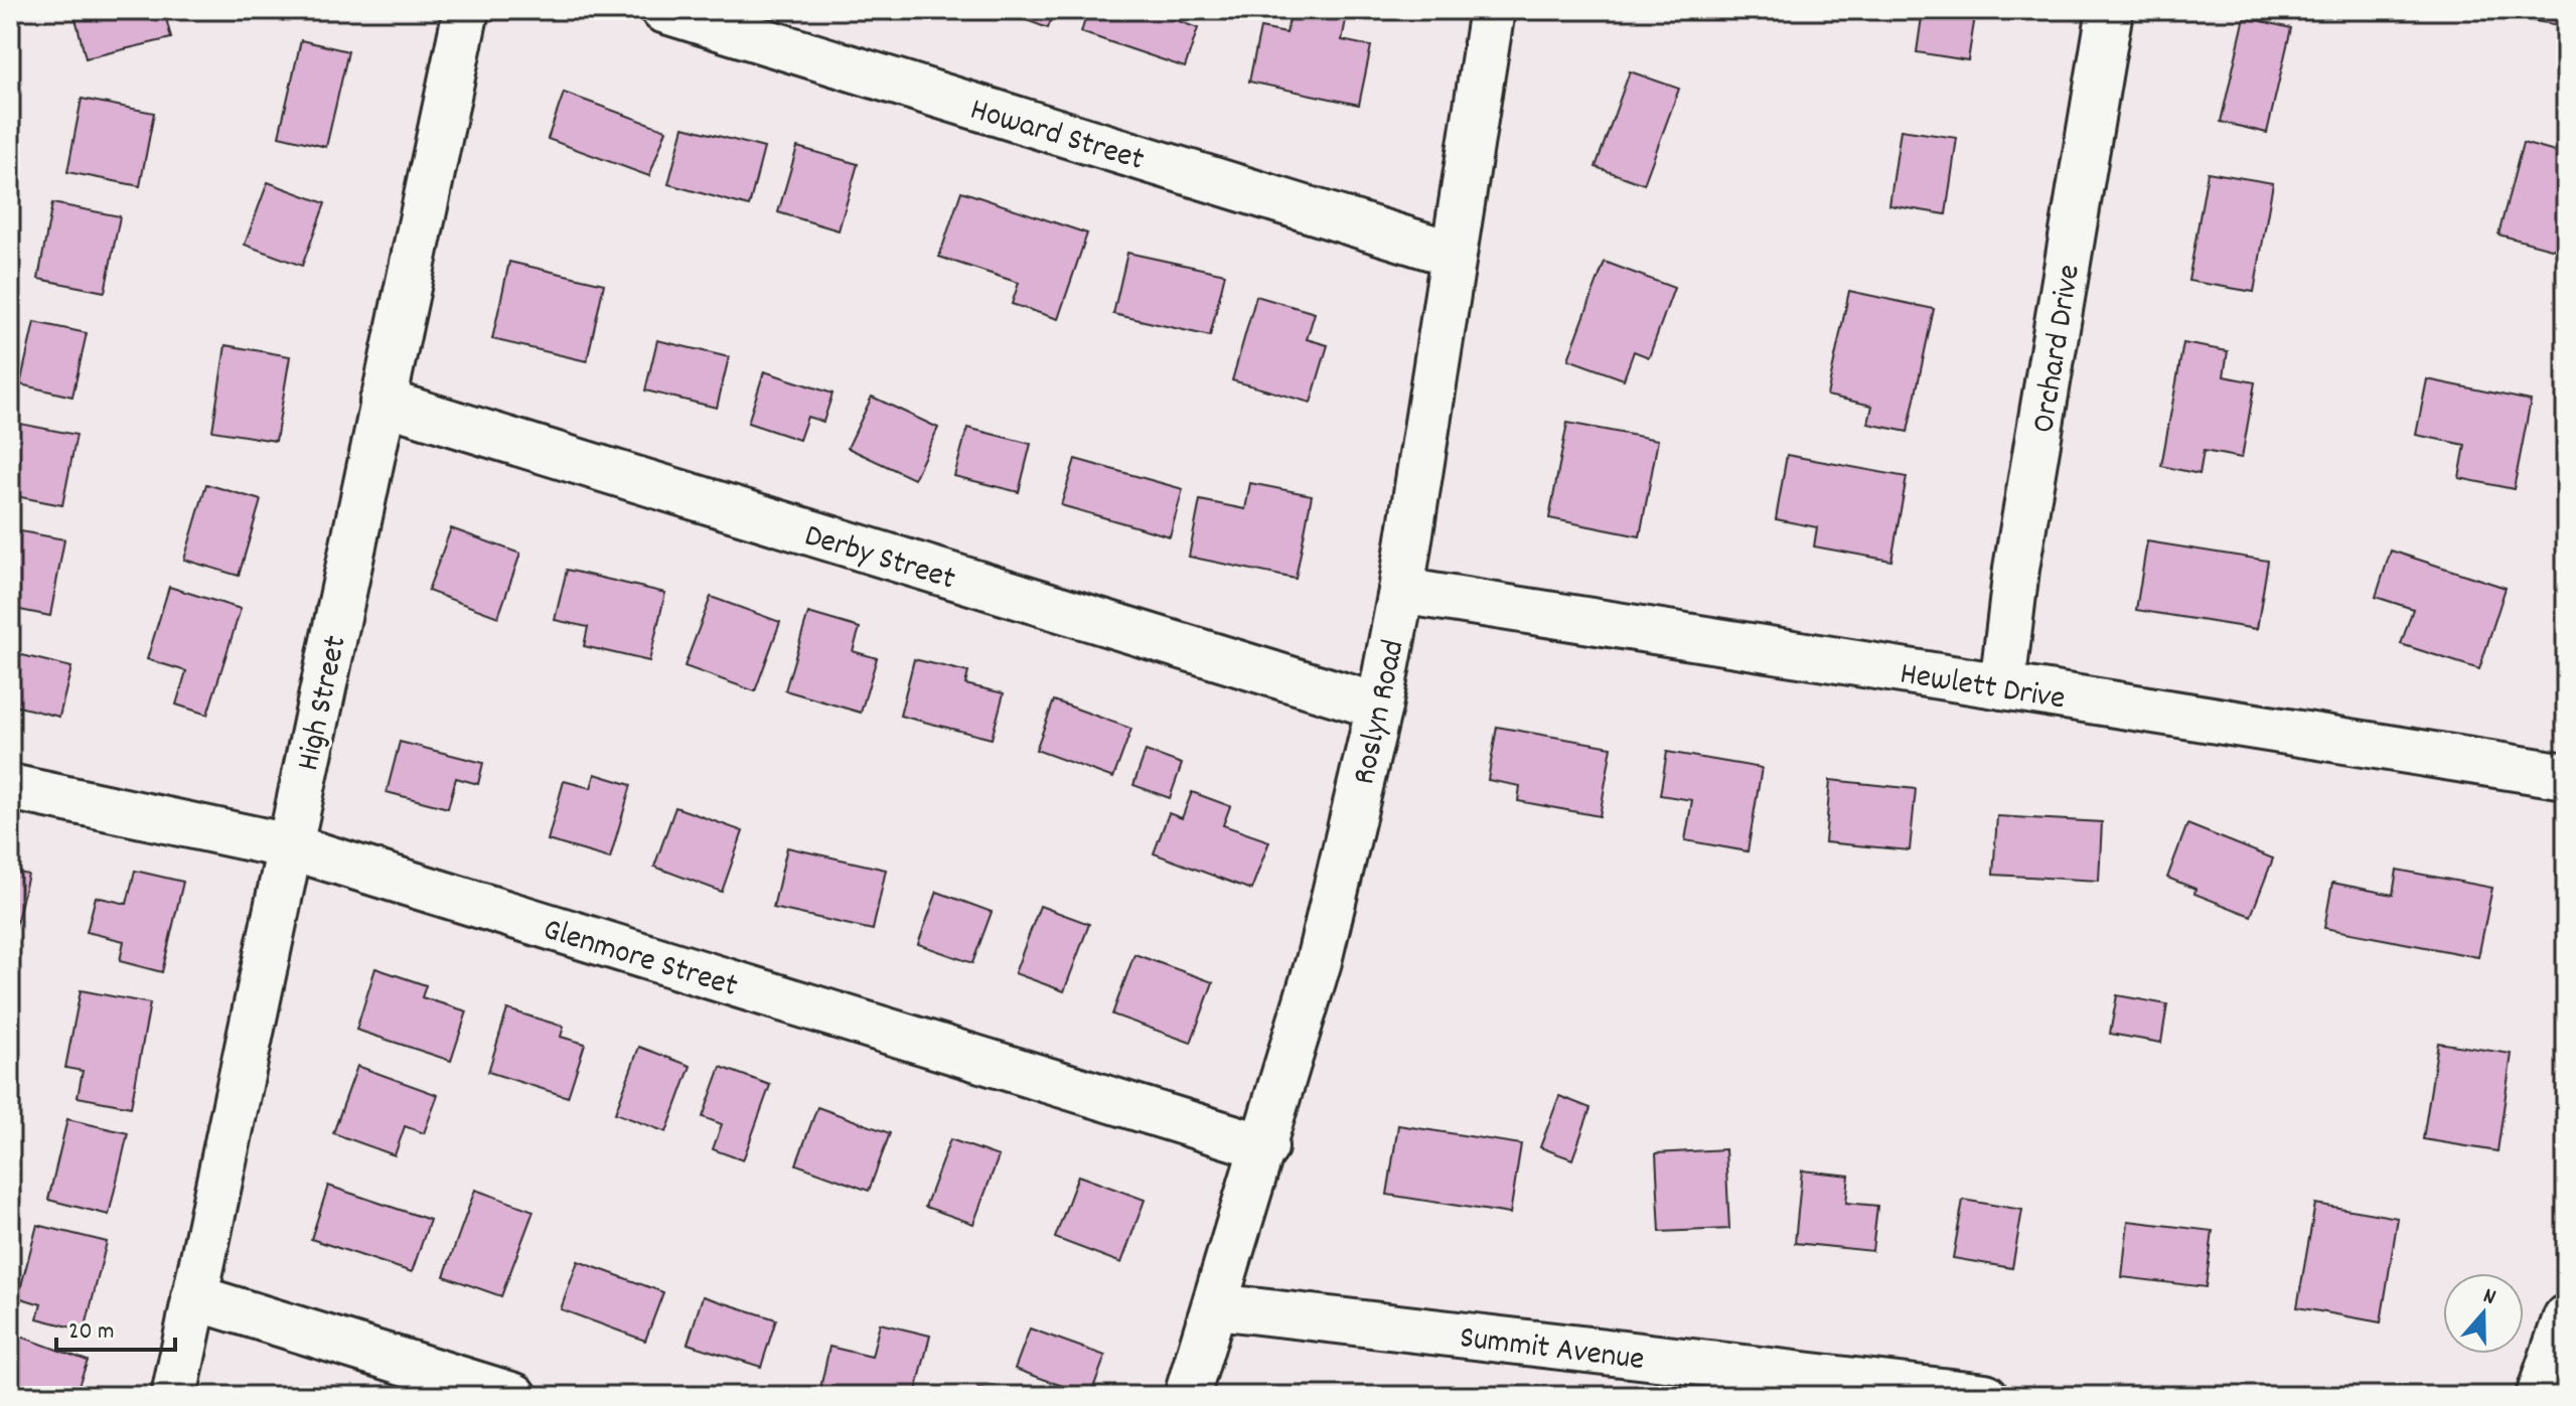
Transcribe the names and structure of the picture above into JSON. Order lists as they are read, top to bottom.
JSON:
{
  "streets": {
    "street": [
      "Howard Street",
      "Orchard Drive",
      "Derby Street",
      "Hewlett Drive",
      "High Street",
      "Roslyn Road",
      "Glenmore Street",
      "Summit Avenue"
    ]
  },
  "crossings": [
    ["Howard Street", "Roslyn Road"],
    ["Orchard Drive", "Hewlett Drive"],
    ["Derby Street", "High Street"],
    ["Derby Street", "Roslyn Road"],
    ["Hewlett Drive", "Roslyn Road"],
    ["High Street", "Glenmore Street"],
    ["Roslyn Road", "Glenmore Street"],
    ["Roslyn Road", "Summit Avenue"]
  ],
  "scale_bar": "20 m",
  "north": "top"
}
